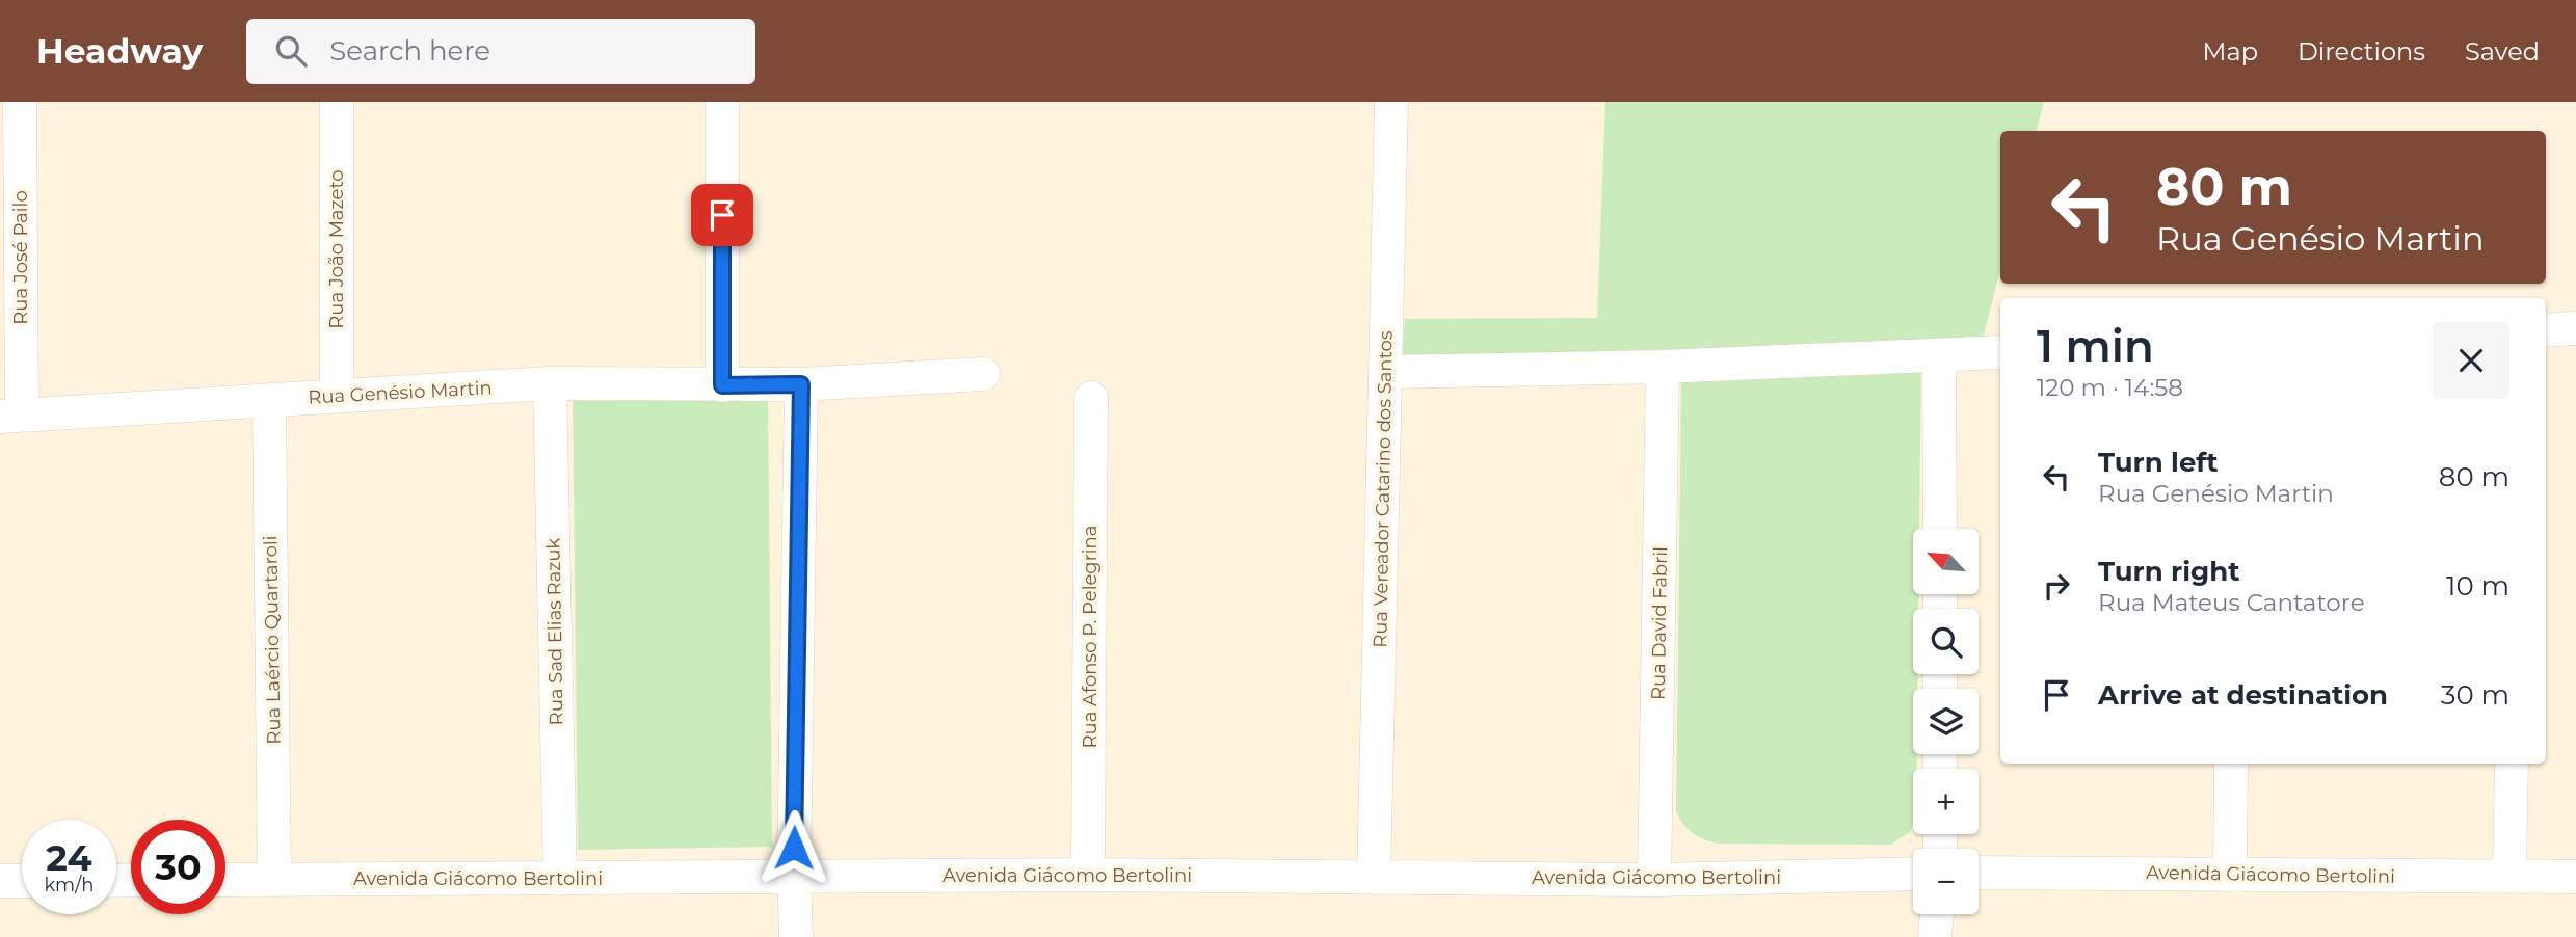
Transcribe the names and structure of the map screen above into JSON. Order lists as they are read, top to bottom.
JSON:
{
  "streets": {
    "street": [
      "Rua João Mazeto",
      "Rua José Pailo",
      "Rua Genésio Martin",
      "Rua Vereador Catarino dos Santos",
      "Rua David Fabril",
      "Rua Sad Elias Razuk",
      "Rua Afonso P. Pelegrina",
      "Rua Laércio Quartaroli",
      "Avenida Giácomo Bertolini"
    ]
  },
  "crossings": [
    ["Rua João Mazeto", "Rua Genésio Martin"],
    ["Rua José Pailo", "Rua Genésio Martin"],
    ["Rua Genésio Martin", "Rua Sad Elias Razuk"],
    ["Rua Genésio Martin", "Rua Laércio Quartaroli"],
    ["Rua Vereador Catarino dos Santos", "Avenida Giácomo Bertolini"],
    ["Rua David Fabril", "Avenida Giácomo Bertolini"],
    ["Rua Sad Elias Razuk", "Avenida Giácomo Bertolini"],
    ["Rua Afonso P. Pelegrina", "Avenida Giácomo Bertolini"],
    ["Rua Laércio Quartaroli", "Avenida Giácomo Bertolini"]
  ],
  "north": "top left",
  "page": {
    "header": "Headway",
    "search": "Search here",
    "nav": ["Map", "Directions", "Saved"],
    "turn": ["80 m", "Rua Genésio Martin"],
    "heading": ["1 min", "120 m · 14:58"],
    "list": [
      {
        "name": "Turn left",
        "note": "Rua Genésio Martin",
        "value": "80 m"
      },
      {
        "name": "Turn right",
        "note": "Rua Mateus Cantatore",
        "value": "10 m"
      },
      {
        "name": "Arrive at destination",
        "value": "30 m"
      }
    ],
    "map_buttons": ["+", "−"],
    "speed": "24 km/h",
    "limit": "30"
  }
}
